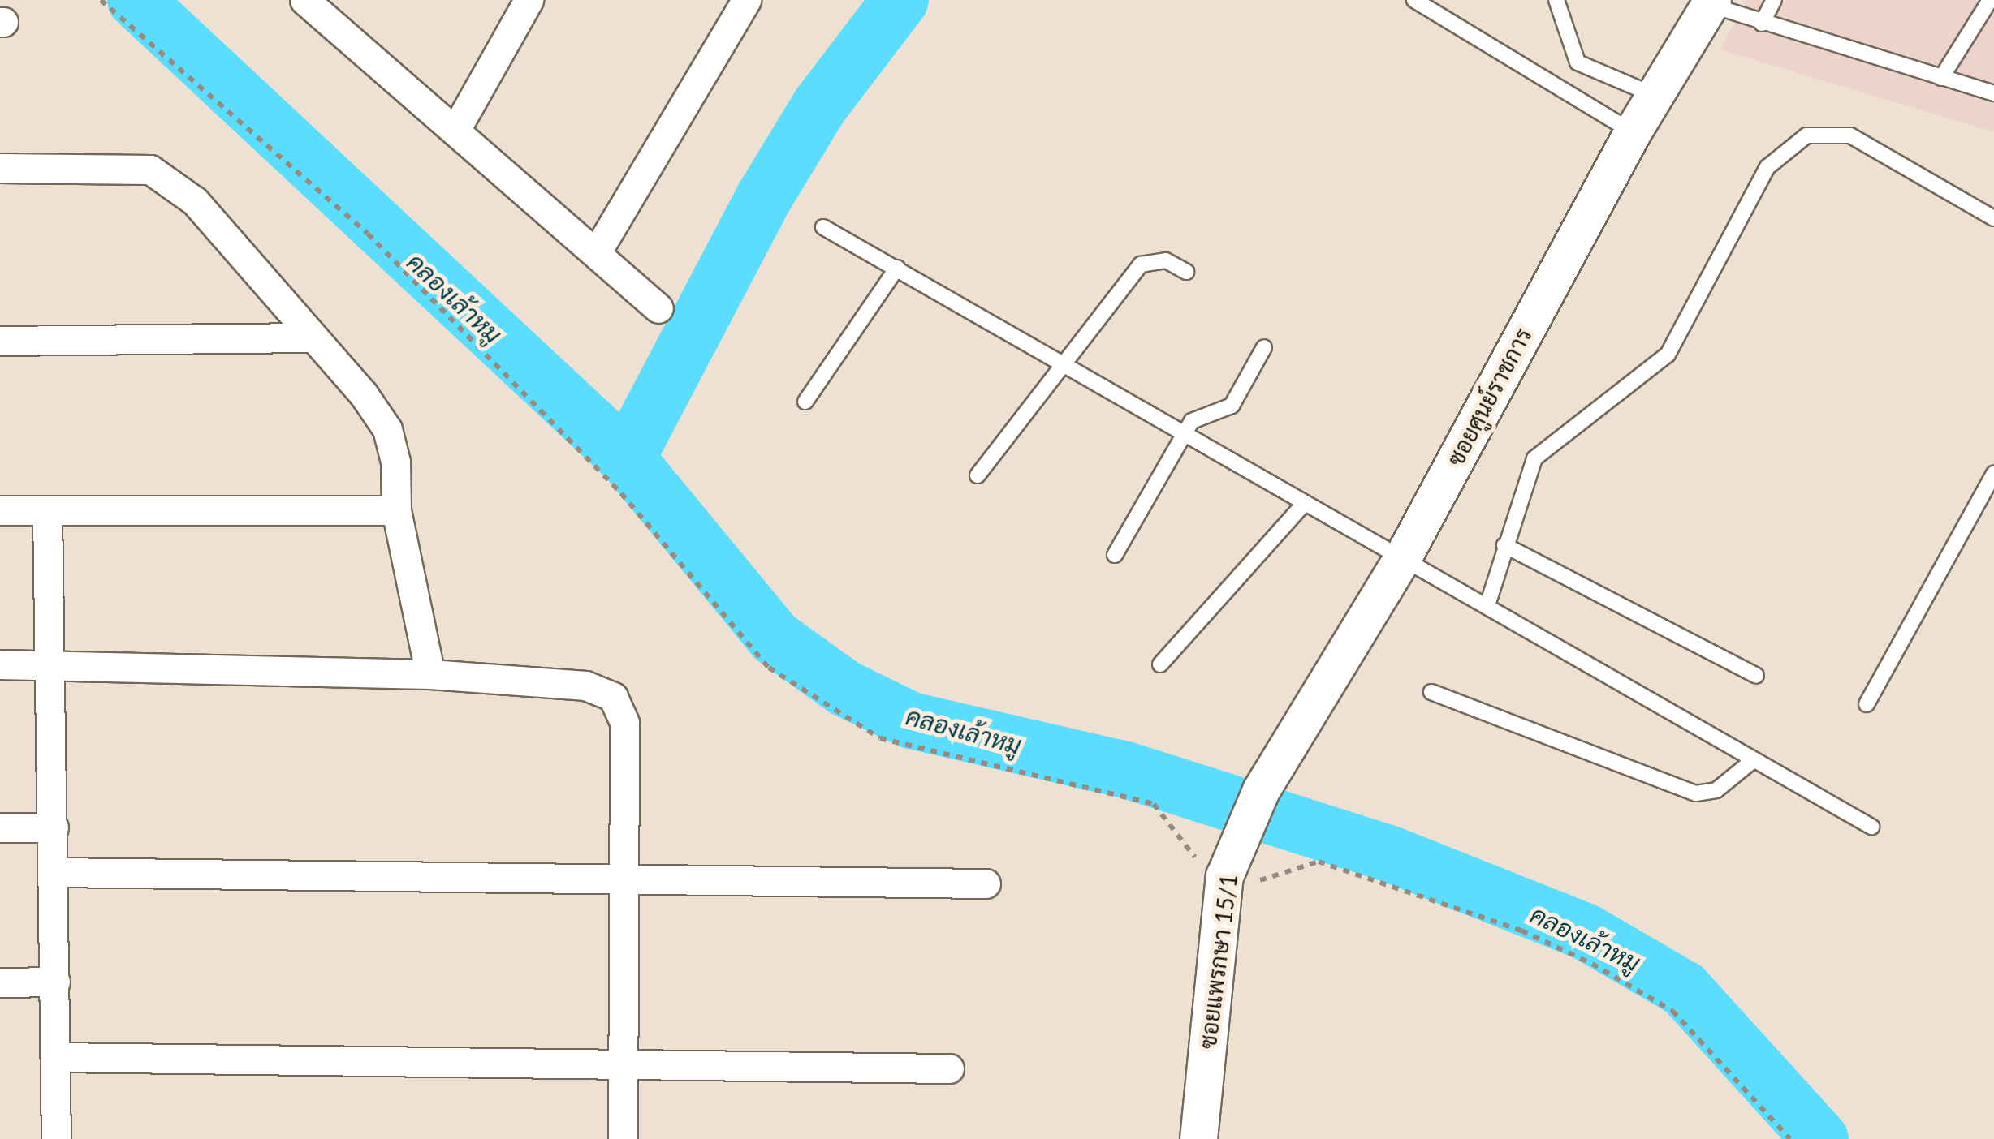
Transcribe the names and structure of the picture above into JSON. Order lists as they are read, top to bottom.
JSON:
{
  "streets": {
    "street": ["ซอยศูนย์ราชการ", "ซอยแพรกษา 15/1"]
  },
  "crossings": [
    ["ซอยศูนย์ราชการ", "ซอยแพรกษา 15/1"]
  ],
  "water": ["คลองเล้าหมู"]
}
